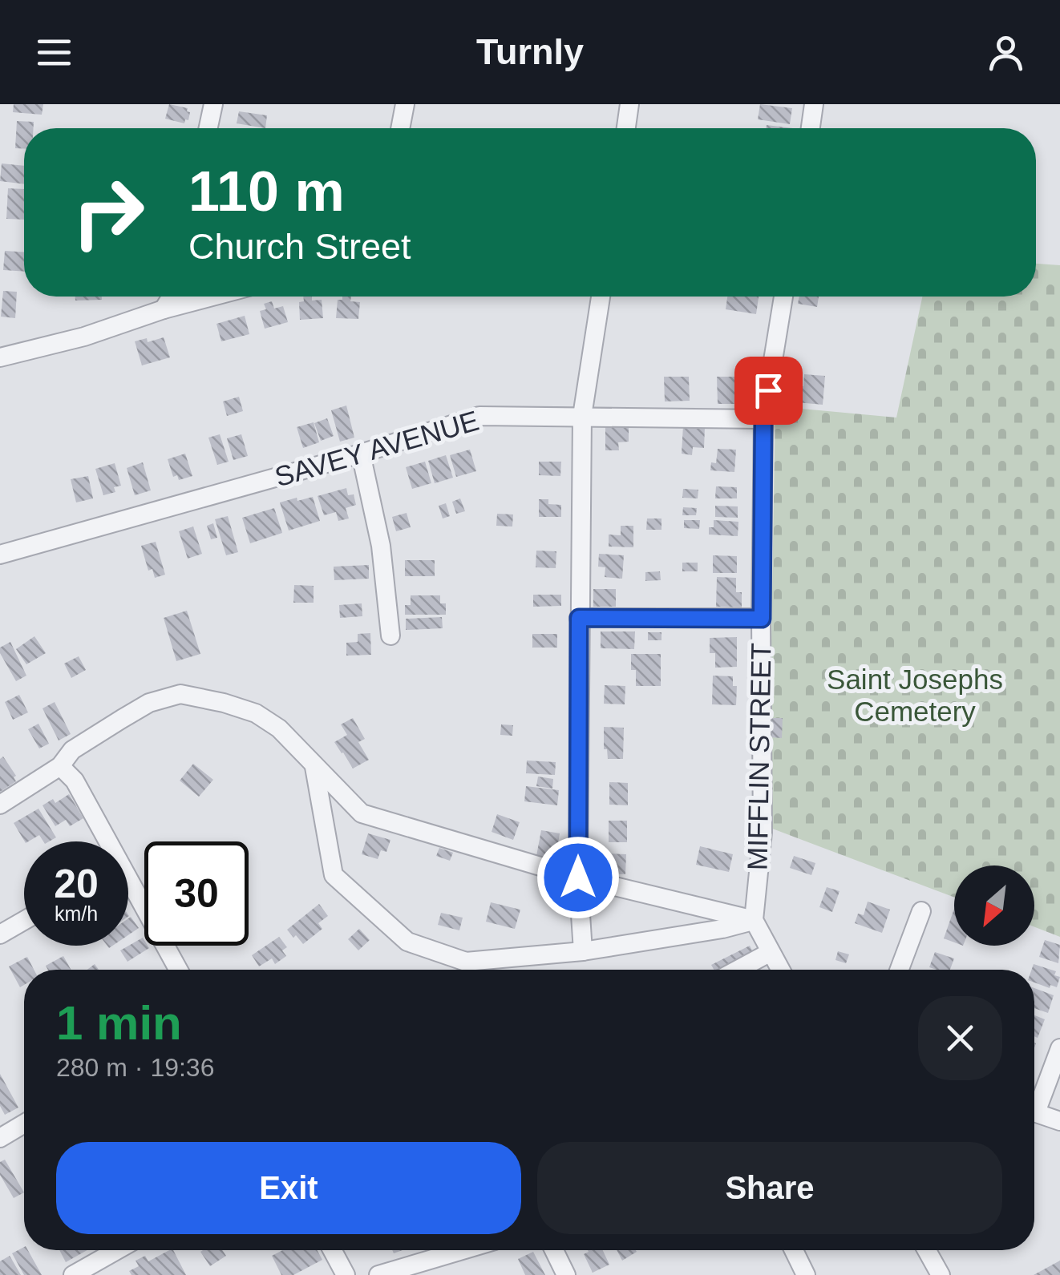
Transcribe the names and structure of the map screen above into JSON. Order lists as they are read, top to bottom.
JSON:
{
  "streets": {
    "street": ["SAVEY AVENUE", "MIFFLIN STREET"]
  },
  "crossings": [
    ["SAVEY AVENUE", "MIFFLIN STREET"]
  ],
  "parks": ["Saint Josephs Cemetery"],
  "north": "bottom left",
  "page": {
    "header": "Turnly",
    "turn": ["110 m", "Church Street"],
    "speed": "20 km/h",
    "limit": "30",
    "heading": ["1 min", "280 m · 19:36"],
    "buttons": ["Exit", "Share"]
  }
}
